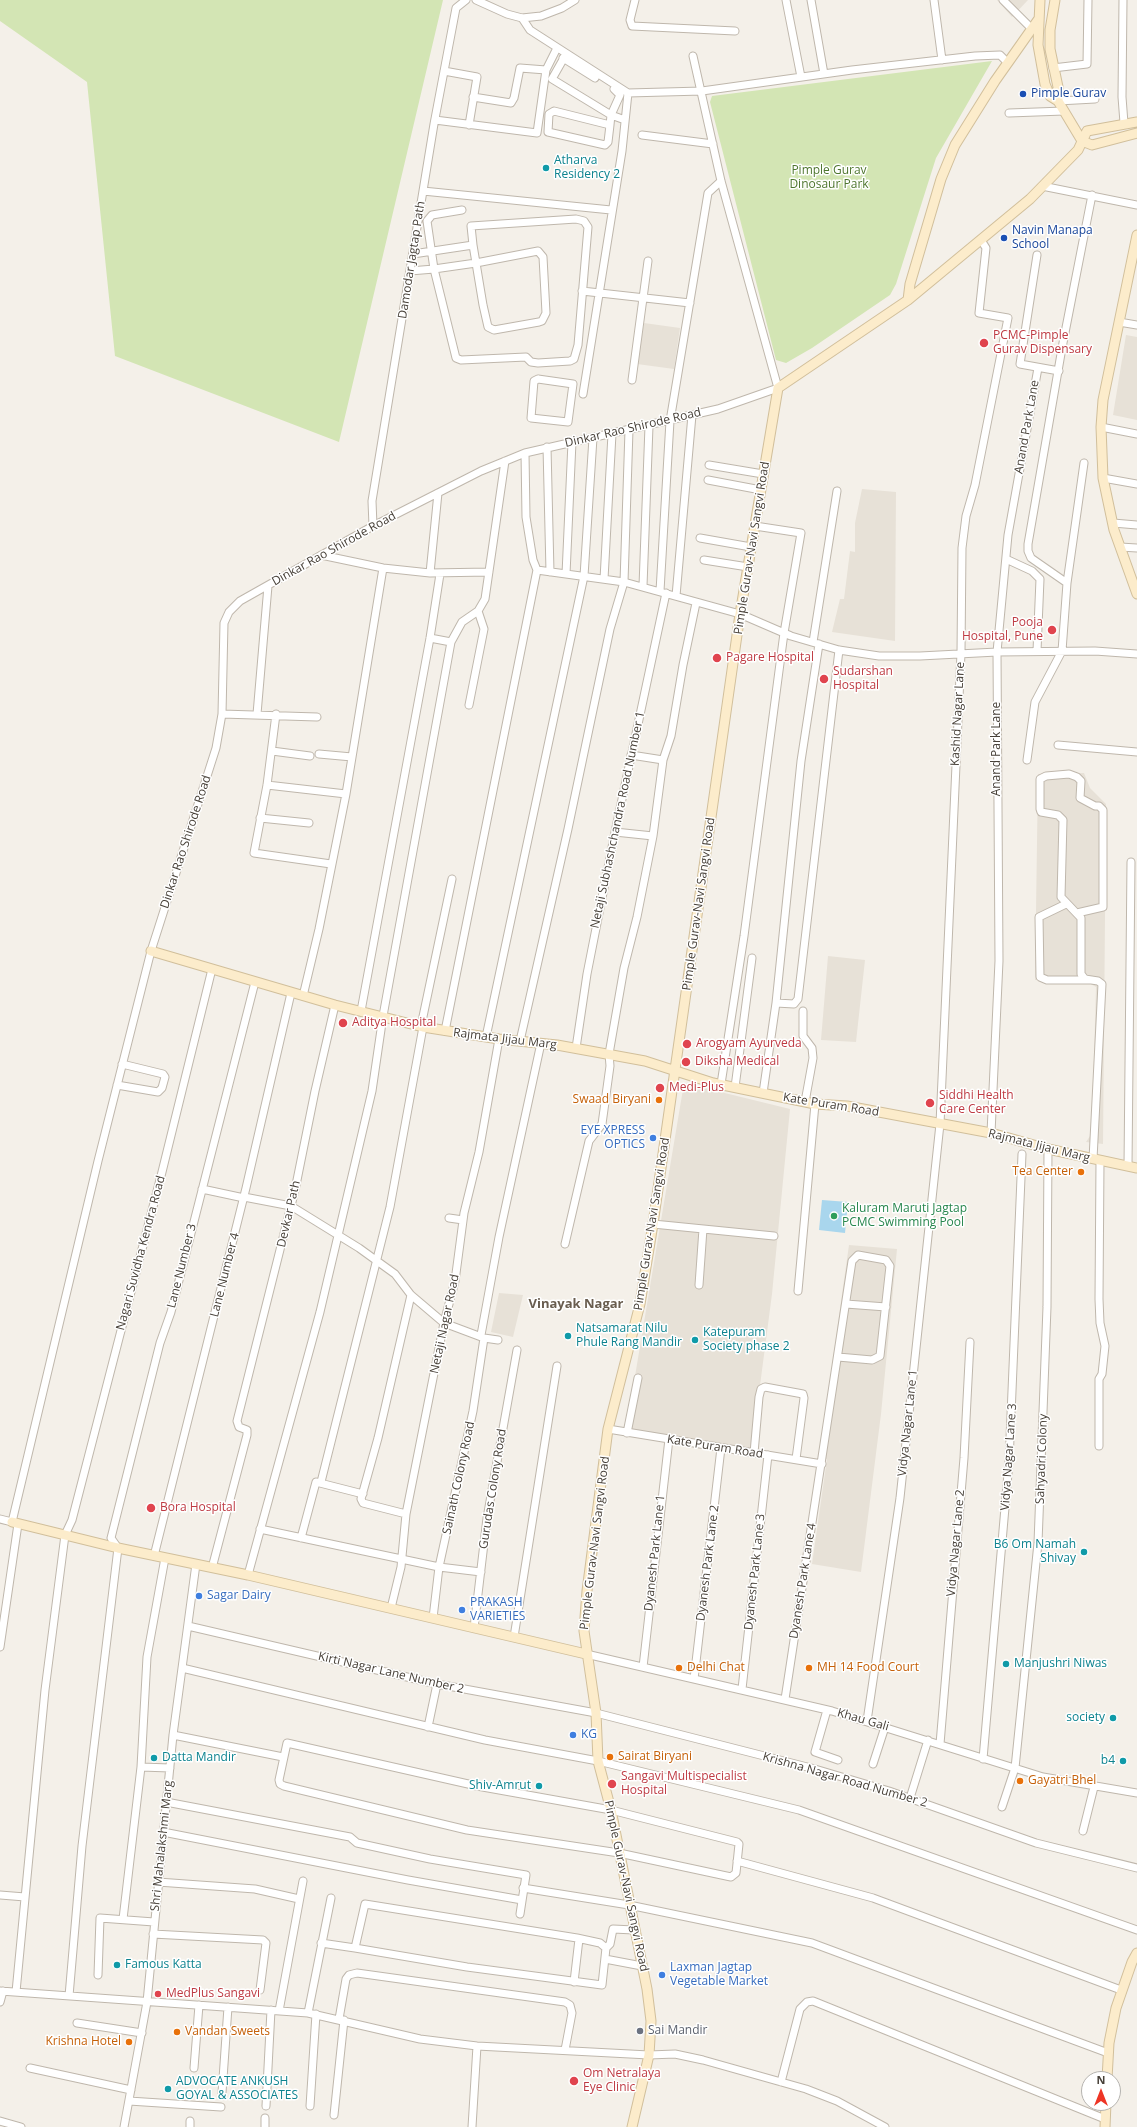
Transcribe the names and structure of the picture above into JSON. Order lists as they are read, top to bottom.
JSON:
{
  "streets": {
    "street": [
      "Damodar Jagtap Path",
      "Anand Park Lane",
      "Dinkar Rao Shirode Road",
      "Pimple Gurav-Navi Sangvi Road",
      "Kashid Nagar Lane",
      "Netaji Subhashchandra Road Number 1",
      "Rajmata Jijau Marg",
      "Kate Puram Road",
      "Devkar Path",
      "Nagari Suvidha Kendra Road",
      "Lane Number 3",
      "Lane Number 4",
      "Netaji Nagar Road",
      "Vidya Nagar Lane 1",
      "Vidya Nagar Lane 3",
      "Sahyadri Colony",
      "Sainath Colony Road",
      "Gurudas Colony Road",
      "Vidya Nagar Lane 2",
      "Dyanesh Park Lane 1",
      "Dyanesh Park Lane 2",
      "Dyanesh Park Lane 3",
      "Dyanesh Park Lane 4",
      "Kirti Nagar Lane Number 2",
      "Khau Gali",
      "Krishna Nagar Road Number 2",
      "Shri Mahalakshmi Marg"
    ]
  },
  "crossings": [
    ["Damodar Jagtap Path", "Dinkar Rao Shirode Road"],
    ["Anand Park Lane", "Rajmata Jijau Marg"],
    ["Dinkar Rao Shirode Road", "Pimple Gurav-Navi Sangvi Road"],
    ["Dinkar Rao Shirode Road", "Netaji Subhashchandra Road Number 1"],
    ["Dinkar Rao Shirode Road", "Rajmata Jijau Marg"],
    ["Pimple Gurav-Navi Sangvi Road", "Rajmata Jijau Marg"],
    ["Pimple Gurav-Navi Sangvi Road", "Kate Puram Road"],
    ["Pimple Gurav-Navi Sangvi Road", "Kirti Nagar Lane Number 2"],
    ["Pimple Gurav-Navi Sangvi Road", "Khau Gali"],
    ["Pimple Gurav-Navi Sangvi Road", "Krishna Nagar Road Number 2"],
    ["Kashid Nagar Lane", "Rajmata Jijau Marg"],
    ["Kashid Nagar Lane", "Kate Puram Road"],
    ["Kashid Nagar Lane", "Vidya Nagar Lane 1"],
    ["Netaji Subhashchandra Road Number 1", "Rajmata Jijau Marg"],
    ["Rajmata Jijau Marg", "Kate Puram Road"],
    ["Rajmata Jijau Marg", "Devkar Path"],
    ["Rajmata Jijau Marg", "Nagari Suvidha Kendra Road"],
    ["Rajmata Jijau Marg", "Lane Number 3"],
    ["Rajmata Jijau Marg", "Lane Number 4"],
    ["Rajmata Jijau Marg", "Netaji Nagar Road"],
    ["Rajmata Jijau Marg", "Vidya Nagar Lane 1"],
    ["Rajmata Jijau Marg", "Sahyadri Colony"],
    ["Rajmata Jijau Marg", "Sainath Colony Road"],
    ["Kate Puram Road", "Vidya Nagar Lane 1"],
    ["Kate Puram Road", "Dyanesh Park Lane 1"],
    ["Kate Puram Road", "Dyanesh Park Lane 2"],
    ["Kate Puram Road", "Dyanesh Park Lane 3"],
    ["Kate Puram Road", "Dyanesh Park Lane 4"],
    ["Vidya Nagar Lane 1", "Khau Gali"],
    ["Vidya Nagar Lane 3", "Khau Gali"],
    ["Sahyadri Colony", "Khau Gali"],
    ["Vidya Nagar Lane 2", "Khau Gali"],
    ["Dyanesh Park Lane 1", "Khau Gali"],
    ["Dyanesh Park Lane 2", "Khau Gali"],
    ["Dyanesh Park Lane 3", "Khau Gali"],
    ["Dyanesh Park Lane 4", "Khau Gali"],
    ["Kirti Nagar Lane Number 2", "Krishna Nagar Road Number 2"],
    ["Kirti Nagar Lane Number 2", "Shri Mahalakshmi Marg"]
  ],
  "districts": ["Vinayak Nagar"],
  "parks": ["Pimple Gurav Dinosaur Park"],
  "places": [
    "Pimple Gurav",
    "Atharva Residency 2",
    "Navin Manapa School",
    "PCMC-Pimple Gurav Dispensary",
    "Pooja Hospital, Pune",
    "Pagare Hospital",
    "Sudarshan Hospital",
    "Aditya Hospital",
    "Arogyam Ayurveda",
    "Diksha Medical",
    "Medi-Plus",
    "Swaad Biryani",
    "Siddhi Health Care Center",
    "EYE XPRESS OPTICS",
    "Tea Center",
    "Kaluram Maruti Jagtap PCMC Swimming Pool",
    "Natsamarat Nilu Phule Rang Mandir",
    "Katepuram Society phase 2",
    "Bora Hospital",
    "B6 Om Namah Shivay",
    "Sagar Dairy",
    "PRAKASH VARIETIES",
    "Manjushri Niwas",
    "Delhi Chat",
    "MH 14 Food Court",
    "society",
    "KG",
    "Sairat Biryani",
    "Datta Mandir",
    "b4",
    "Gayatri Bhel",
    "Sangavi Multispecialist Hospital",
    "Shiv-Amrut",
    "Famous Katta",
    "Laxman Jagtap Vegetable Market",
    "MedPlus Sangavi",
    "Sai Mandir",
    "Vandan Sweets",
    "Krishna Hotel",
    "Om Netralaya Eye Clinic",
    "ADVOCATE ANKUSH GOYAL & ASSOCIATES"
  ],
  "north": "top"
}
